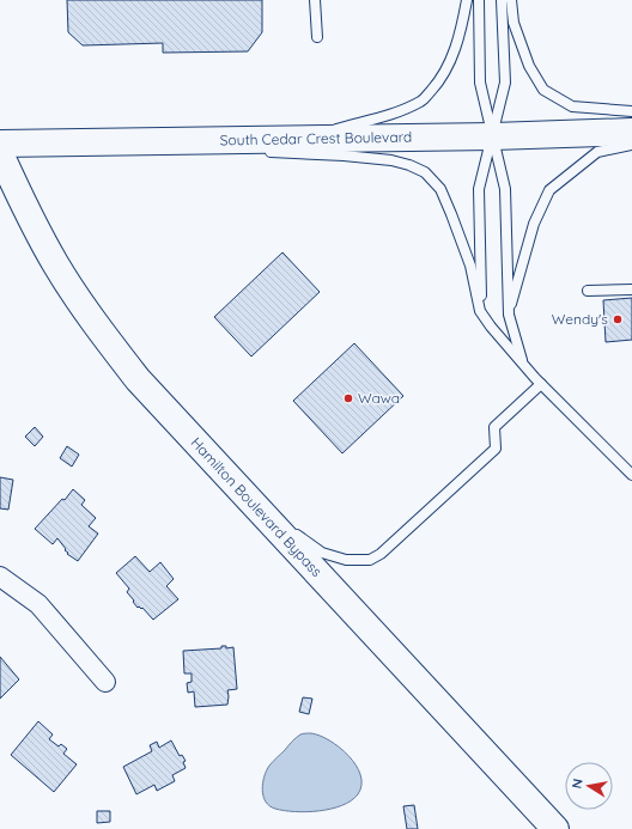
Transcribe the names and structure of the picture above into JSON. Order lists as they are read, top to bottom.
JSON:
{
  "streets": {
    "main road": ["South Cedar Crest Boulevard", "Hamilton Boulevard Bypass"]
  },
  "places": ["Wendy's", "Wawa"],
  "north": "left"
}
